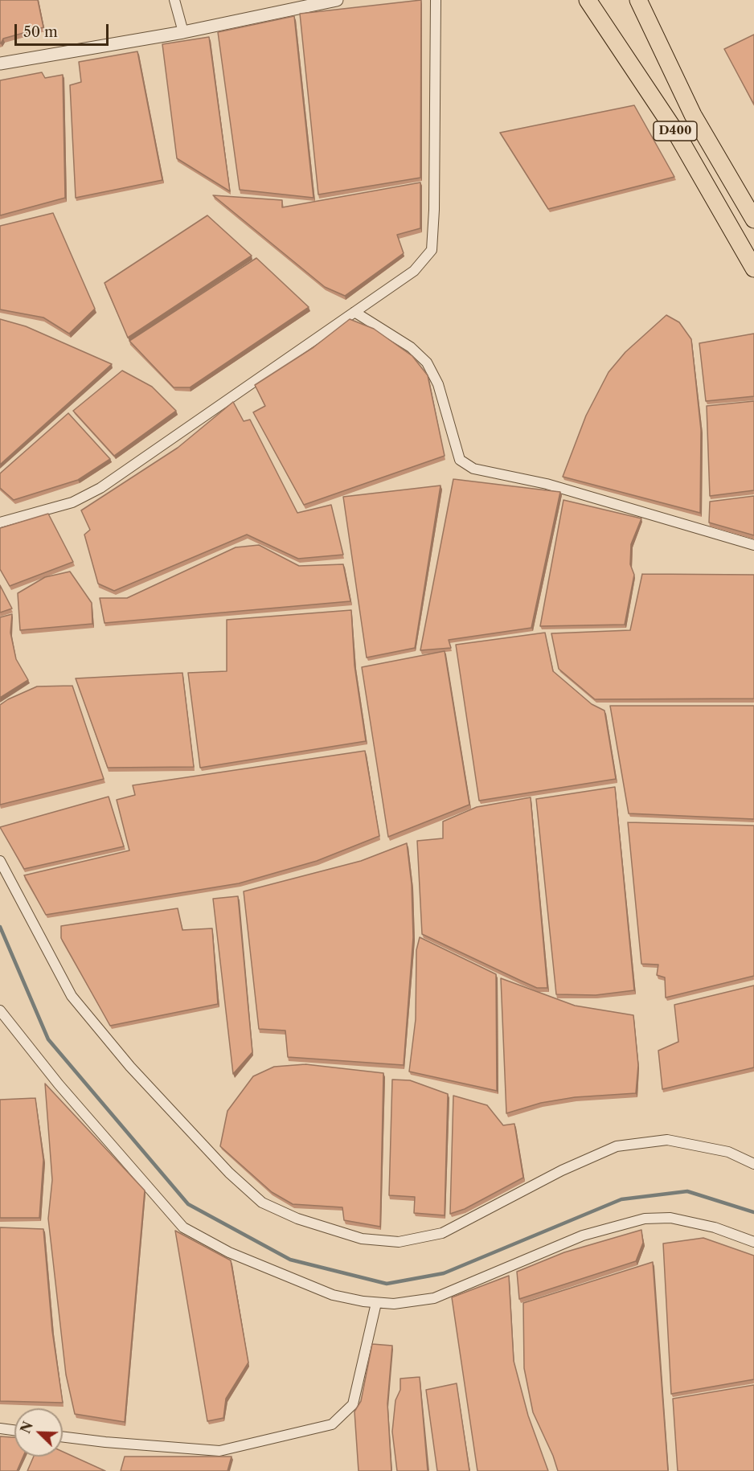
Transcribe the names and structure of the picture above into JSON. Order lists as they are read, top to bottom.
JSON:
{
  "streets": {
    "highway": ["D400"]
  },
  "scale_bar": "50 m",
  "north": "top left"
}
